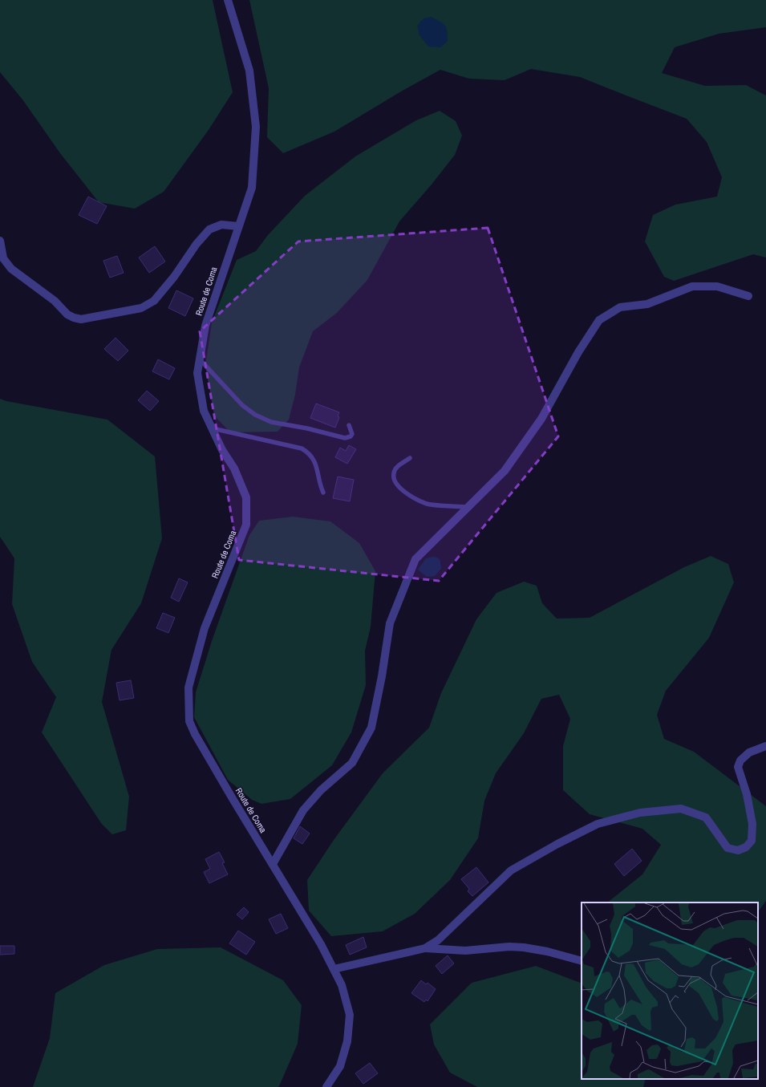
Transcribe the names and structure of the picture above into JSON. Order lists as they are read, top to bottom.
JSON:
{
  "streets": {
    "street": ["Route de Coma"]
  }
}
